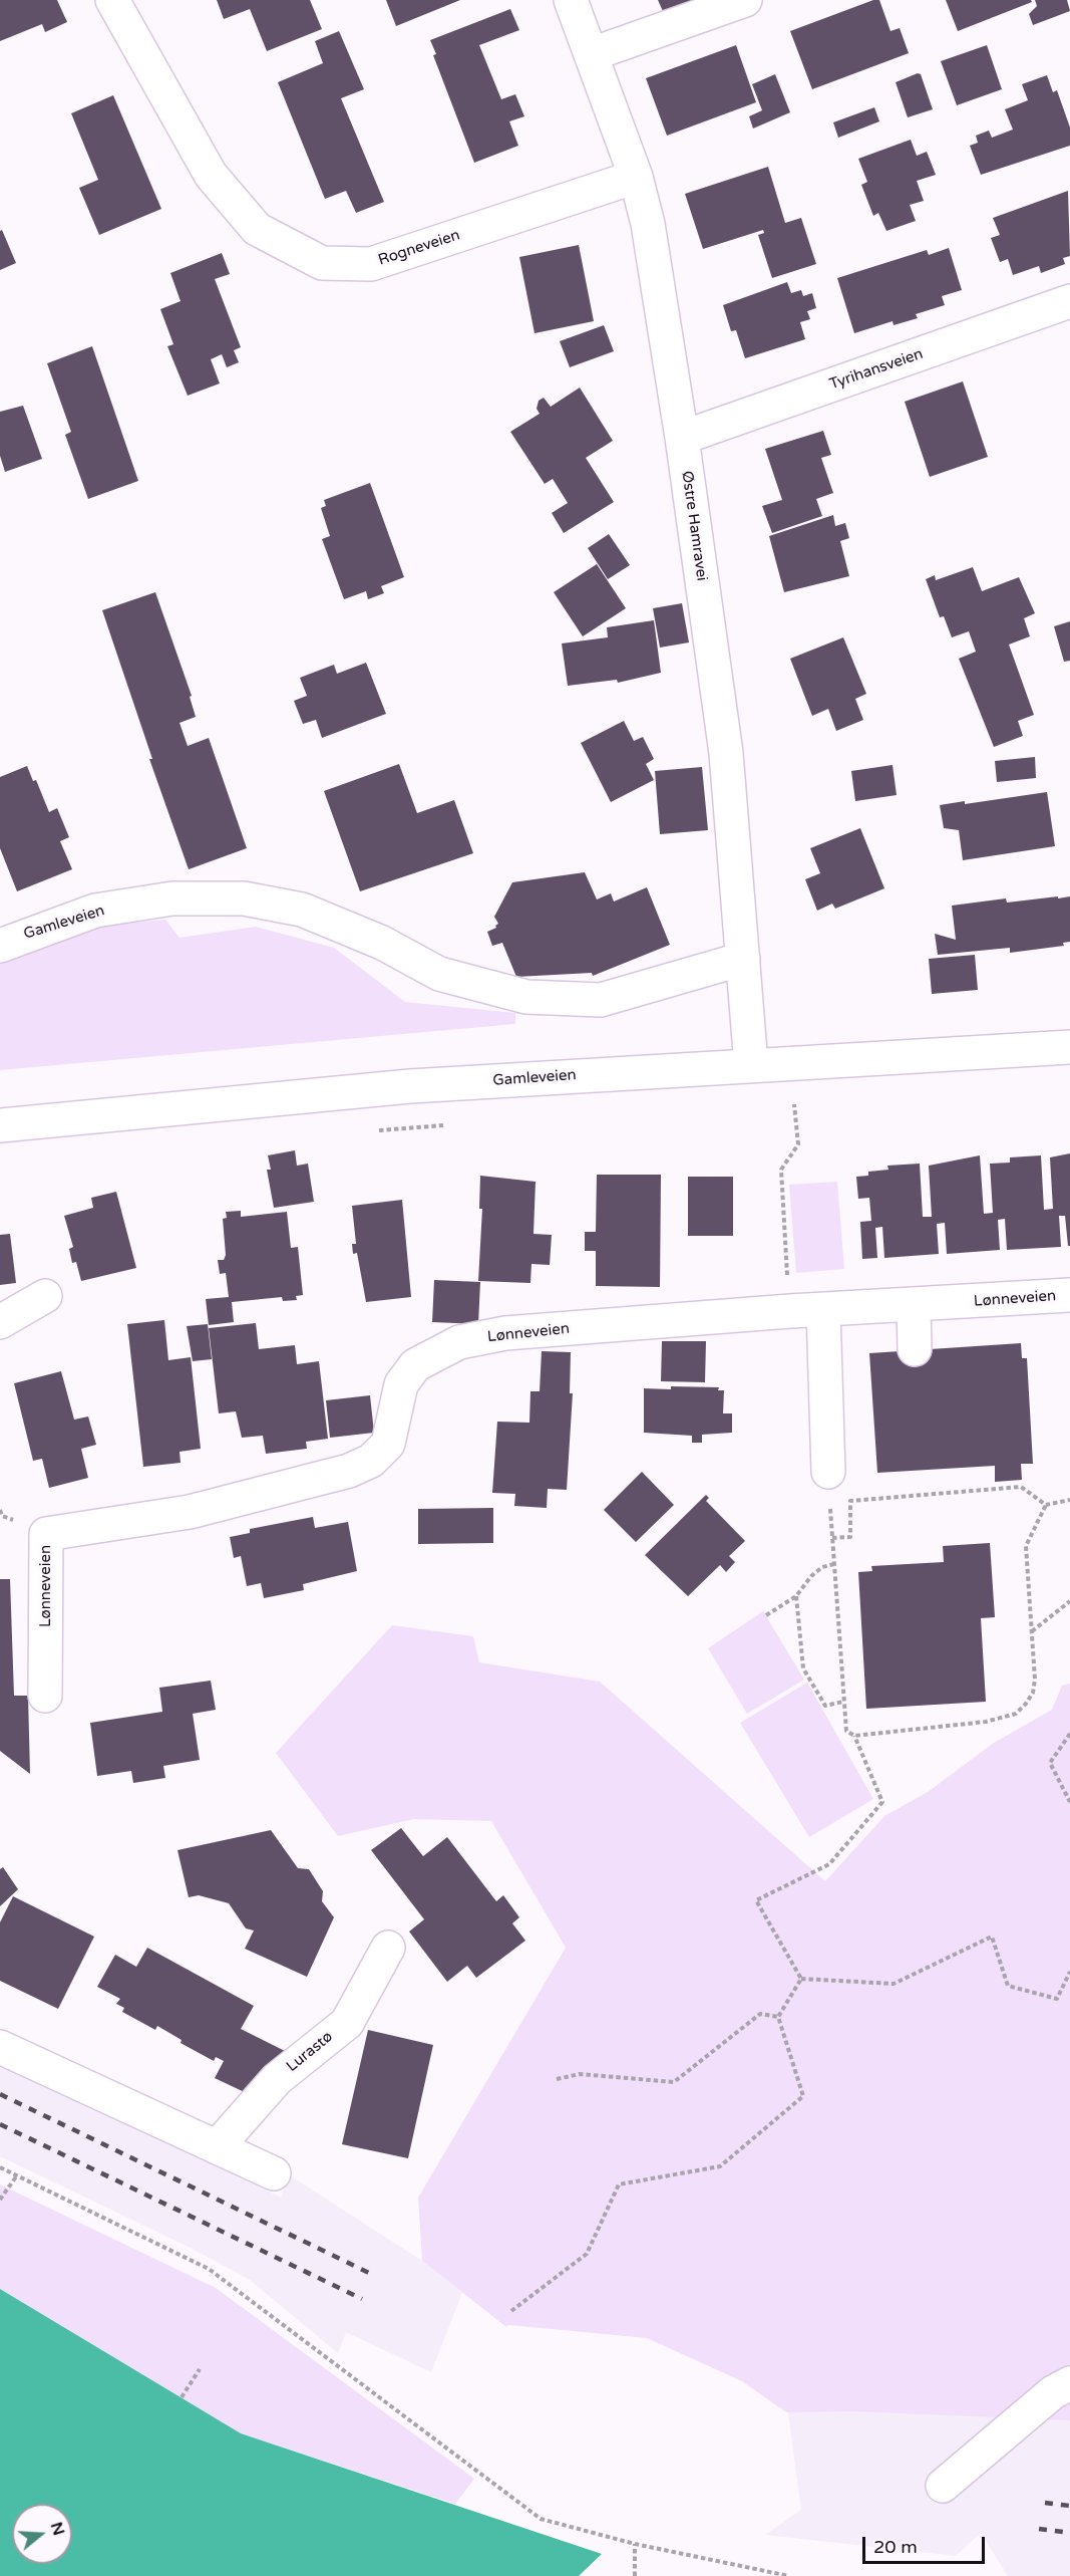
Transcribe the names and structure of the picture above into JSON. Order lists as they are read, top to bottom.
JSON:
{
  "streets": {
    "street": [
      "Rogneveien",
      "Tyrihansveien",
      "Østre Hamravei",
      "Gamleveien",
      "Lønneveien",
      "Lurastø"
    ]
  },
  "crossings": [
    ["Rogneveien", "Østre Hamravei"],
    ["Tyrihansveien", "Østre Hamravei"],
    ["Østre Hamravei", "Gamleveien"]
  ],
  "scale_bar": "20 m",
  "north": "right"
}
